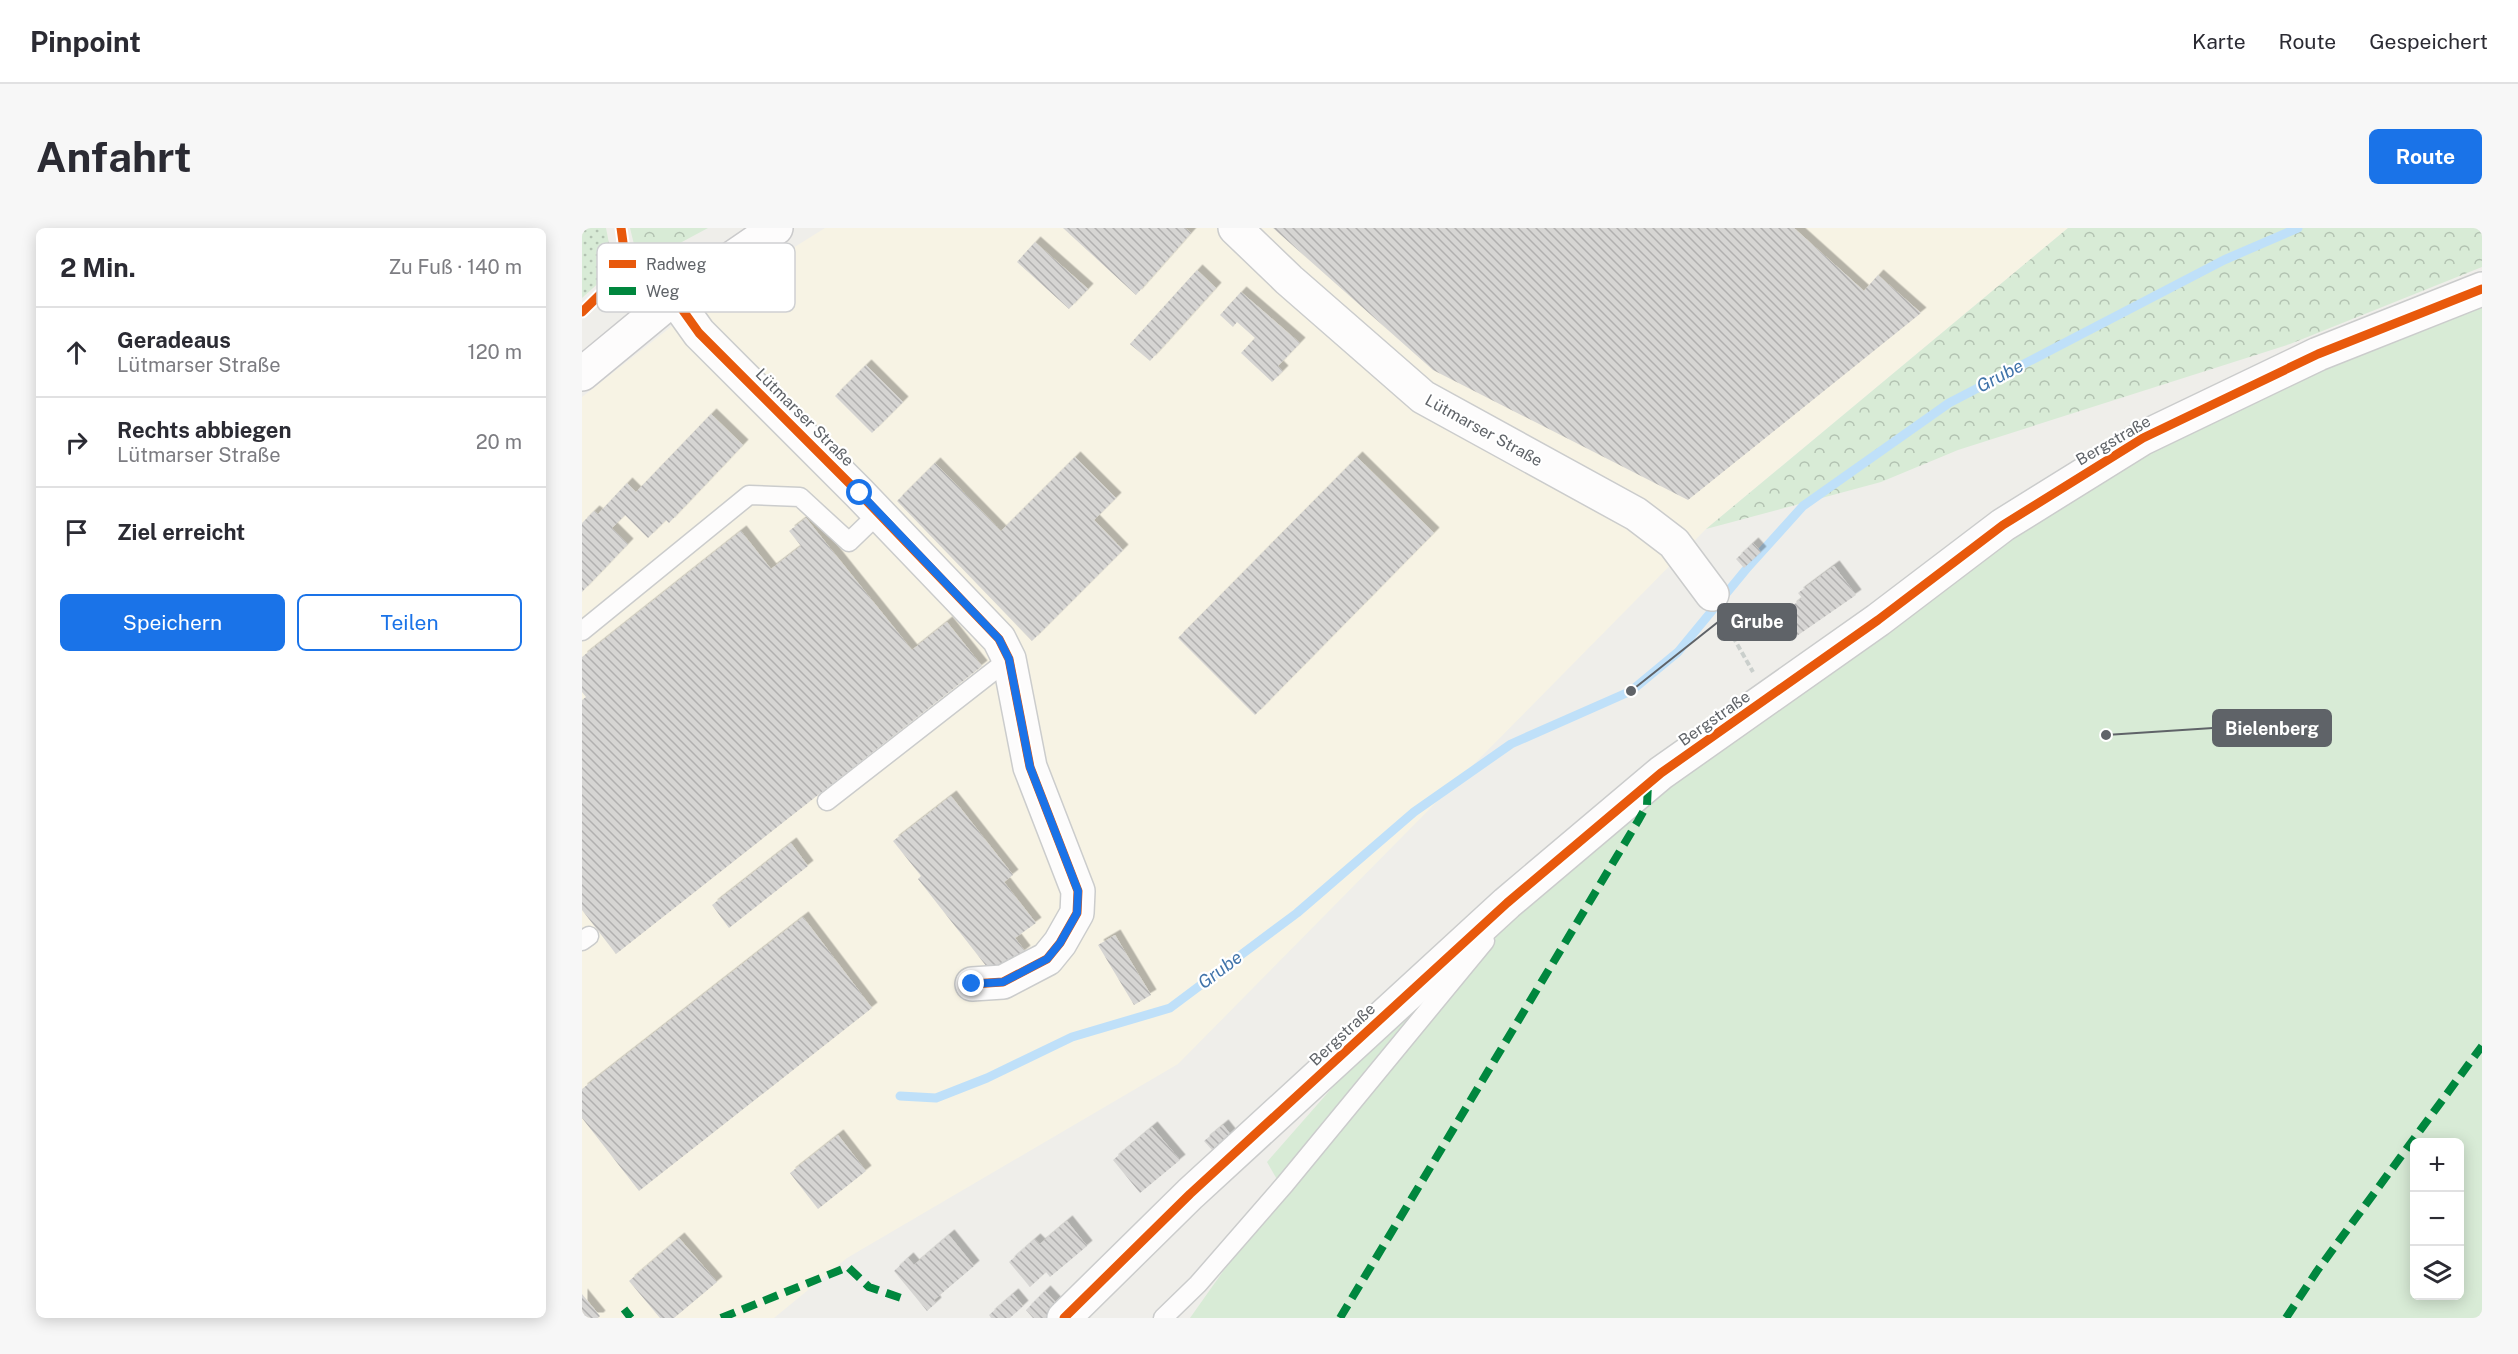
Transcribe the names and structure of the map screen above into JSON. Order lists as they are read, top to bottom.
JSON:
{
  "streets": {
    "street": ["Lütmarser Straße", "Bergstraße"]
  },
  "water": ["Grube"],
  "places": ["Grube", "Bielenberg"],
  "legend": ["Radweg", "Weg"],
  "page": {
    "header": "Pinpoint",
    "nav": ["Karte", "Route", "Gespeichert"],
    "buttons": [
      "Route",
      ["Speichern", "Teilen"]
    ],
    "title": "Anfahrt",
    "heading": ["2 Min.", "Zu Fuß · 140 m"],
    "list": [
      ["Geradeaus", "Lütmarser Straße", "120 m"],
      ["Rechts abbiegen", "Lütmarser Straße", "20 m"],
      "Ziel erreicht"
    ],
    "map_buttons": ["+", "−"]
  }
}
